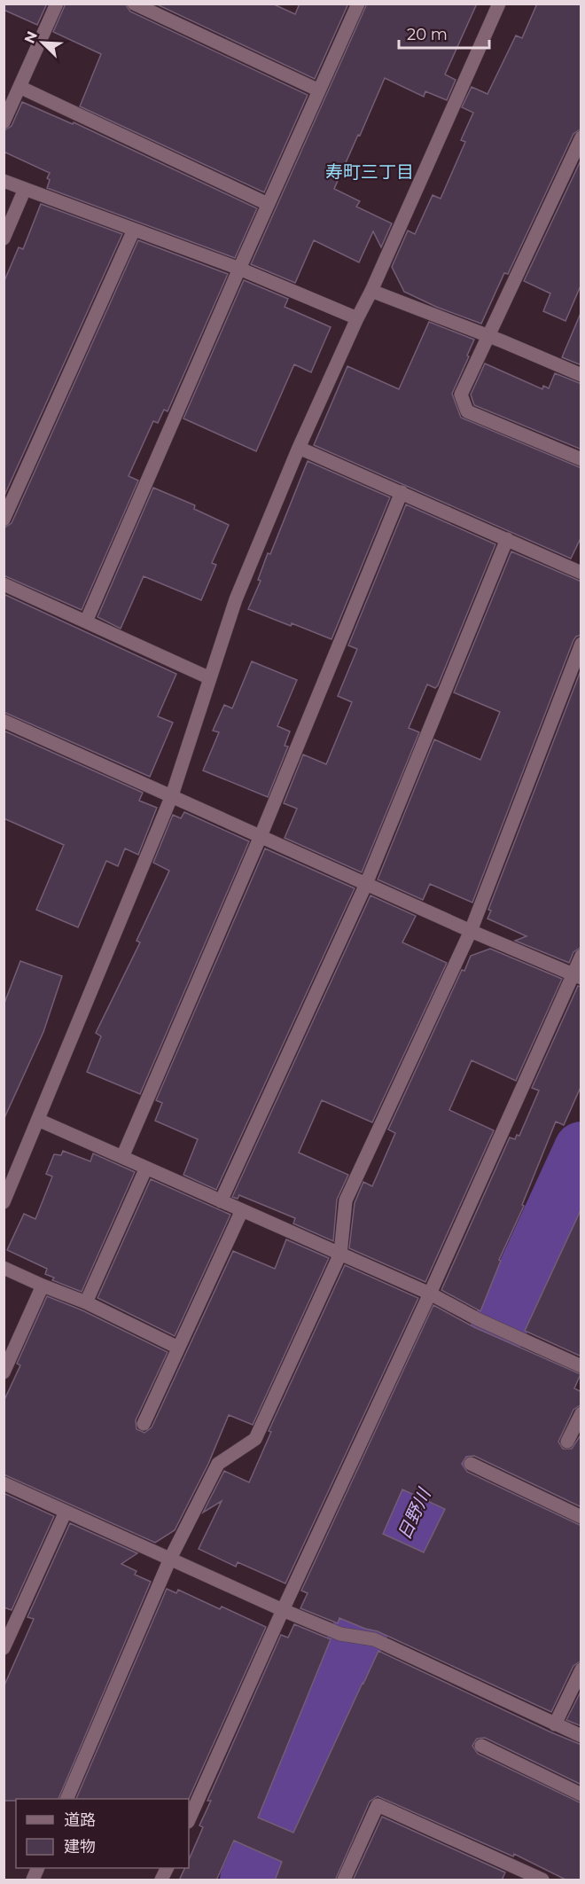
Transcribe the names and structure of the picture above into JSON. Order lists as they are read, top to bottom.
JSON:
{
  "districts": ["寿町三丁目"],
  "water": ["日野川"],
  "legend": ["道路", "建物"],
  "scale_bar": "20 m",
  "north": "top left"
}
